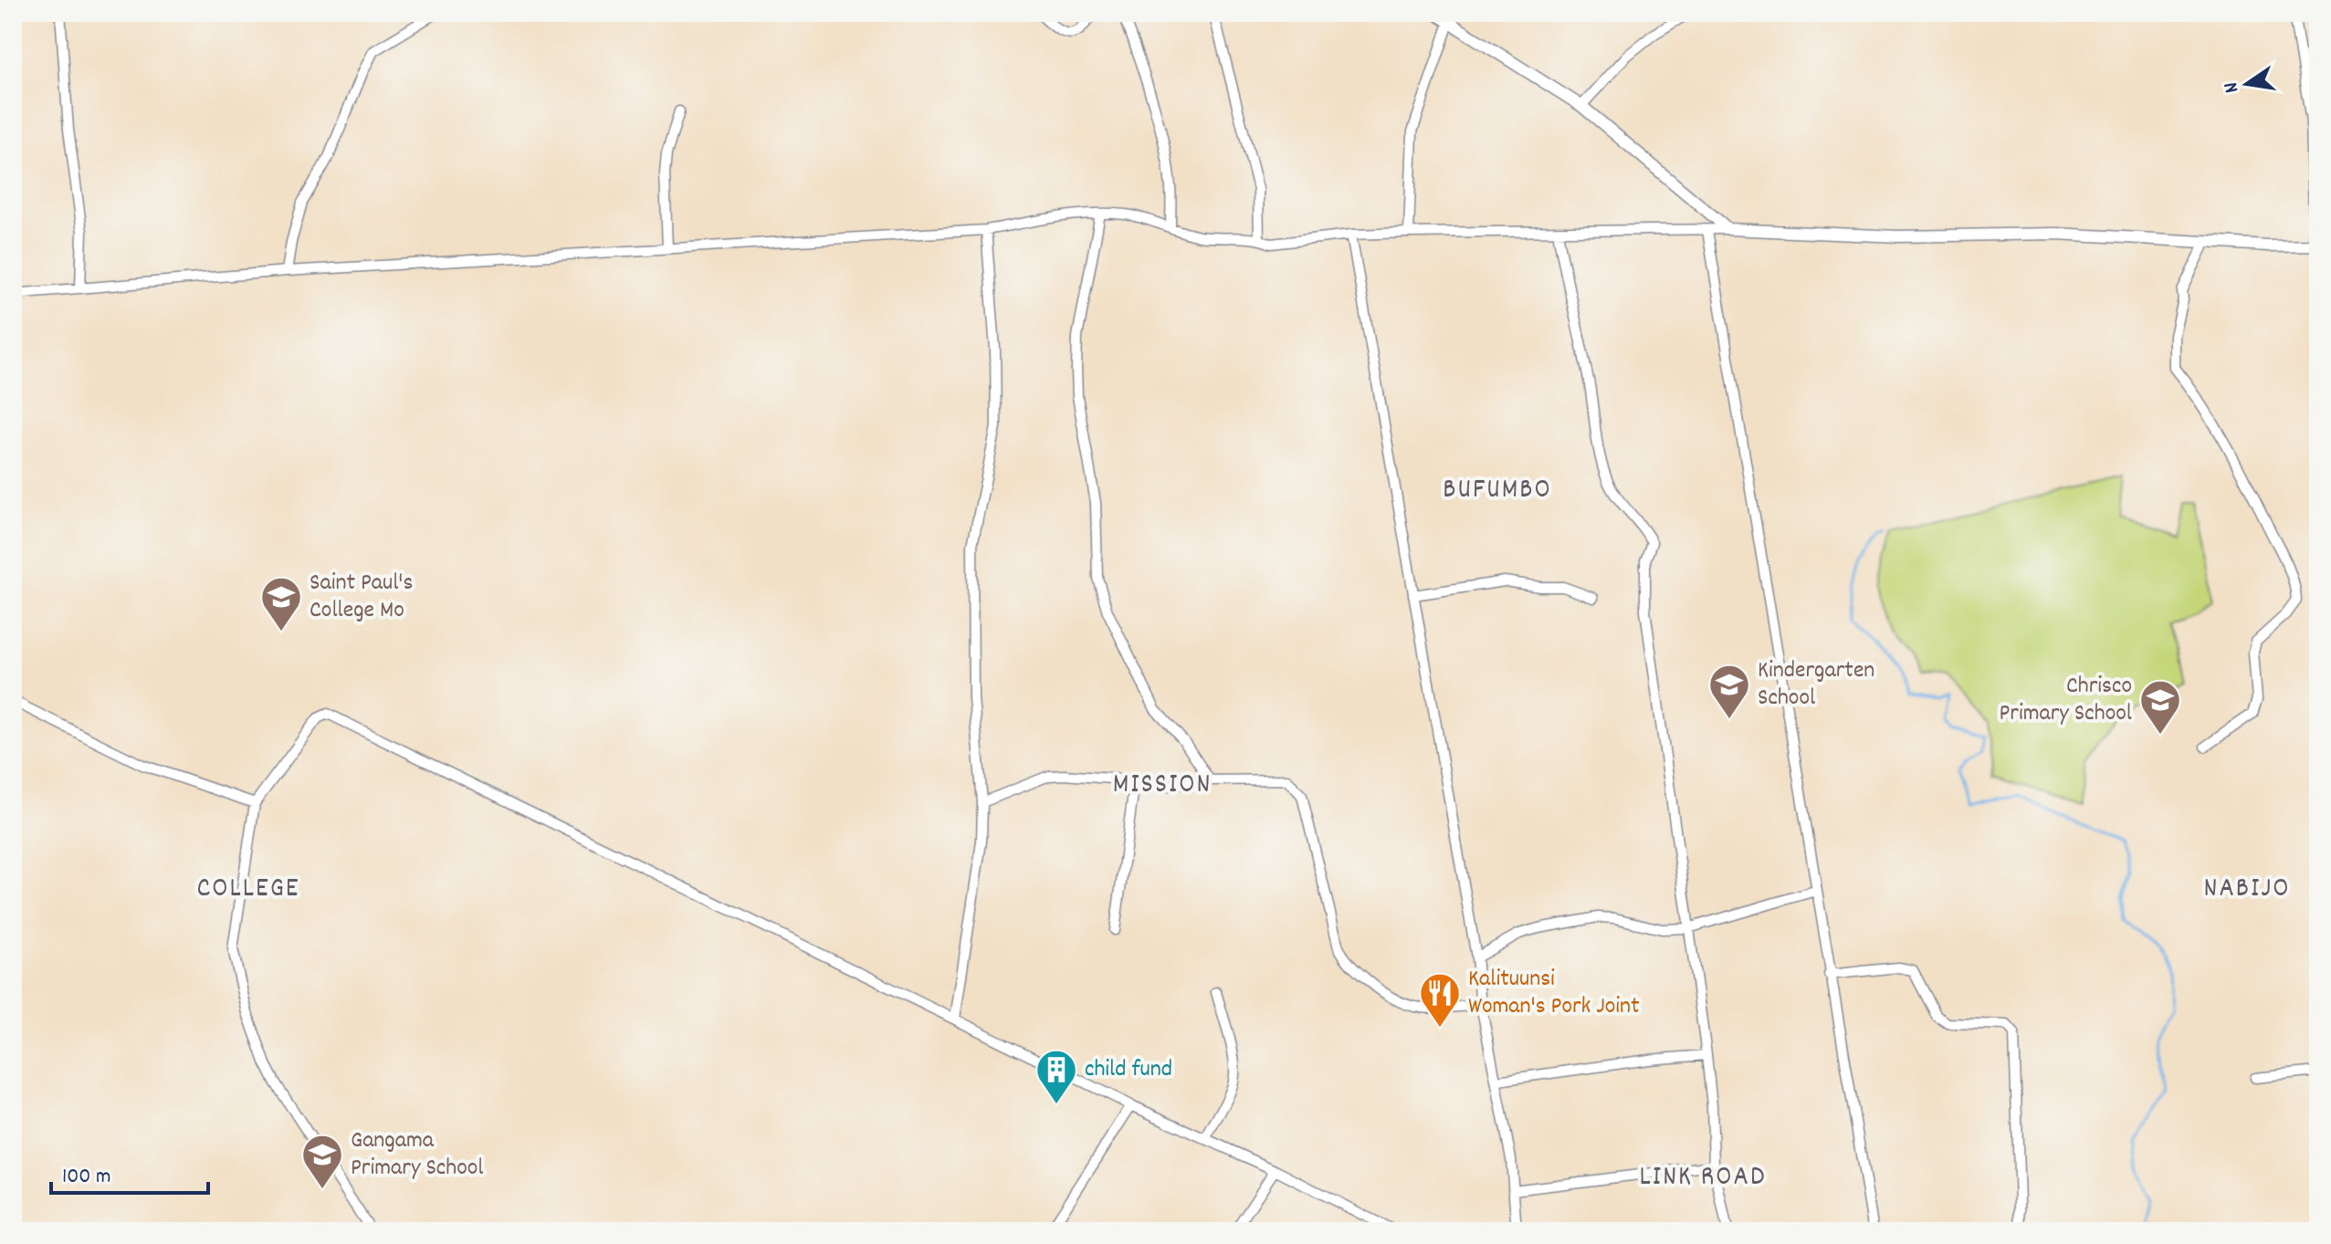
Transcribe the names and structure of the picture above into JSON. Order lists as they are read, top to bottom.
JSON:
{
  "districts": [
    "BUFUMBO",
    "MISSION",
    "COLLEGE",
    "NABIJO",
    "LINK ROAD"
  ],
  "places": {
    "school or university": [
      "Saint Paul's College Mo",
      "Kindergarten School",
      "Chrisco Primary School",
      "Gangama Primary School"
    ],
    "restaurant": ["Kalituunsi Woman's Pork Joint"],
    "building": ["child fund"]
  },
  "scale_bar": "100 m",
  "north": "left"
}
